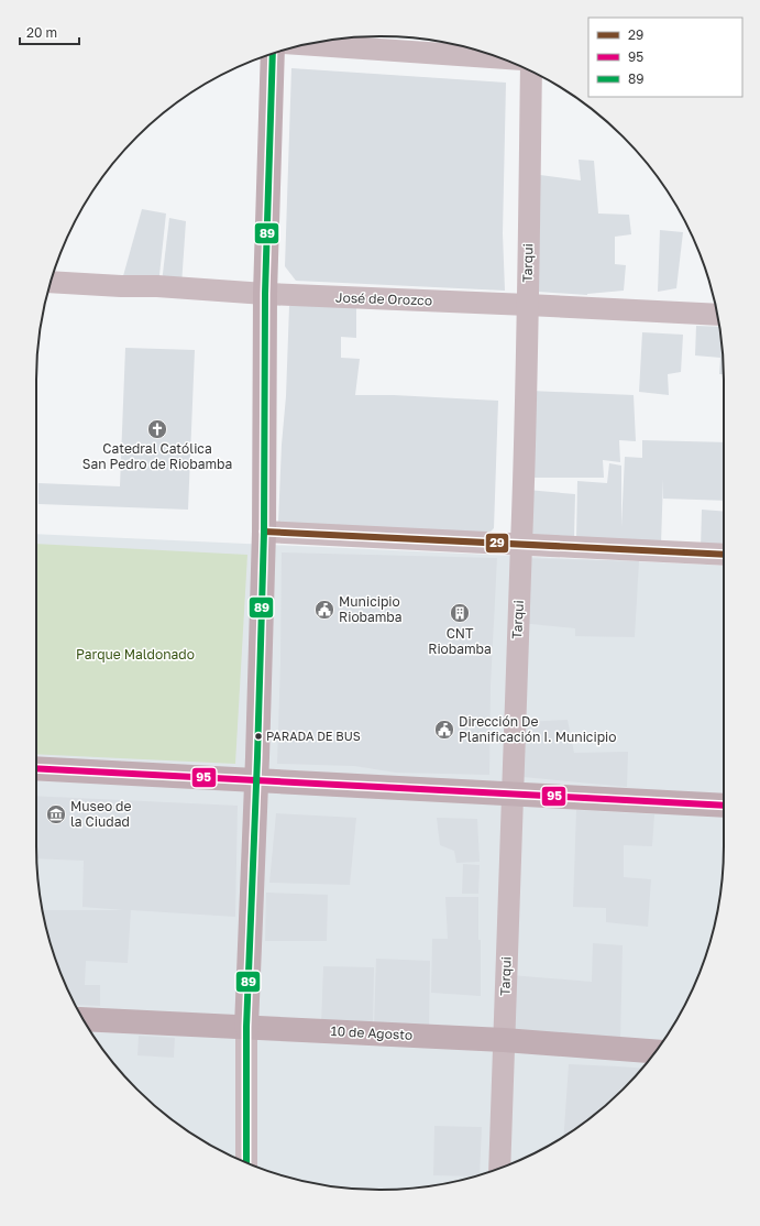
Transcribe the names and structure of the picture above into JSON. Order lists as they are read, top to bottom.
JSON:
{
  "streets": {
    "main road": ["10 de Agosto"],
    "street": ["Tarqui", "José de Orozco"]
  },
  "crossings": [
    ["Tarqui", "José de Orozco"],
    ["Tarqui", "10 de Agosto"]
  ],
  "parks": ["Parque Maldonado"],
  "places": {
    "church": ["Catedral Católica San Pedro de Riobamba"],
    "public building": ["Municipio Riobamba", "Dirección De Planificación I. Municipio"],
    "building": ["CNT Riobamba"],
    "other": ["PARADA DE BUS"],
    "museum": ["Museo de la Ciudad"]
  },
  "lines": ["transit line 89", "transit line 29", "transit line 95"],
  "legend": ["29", "95", "89"],
  "scale_bar": "20 m"
}
